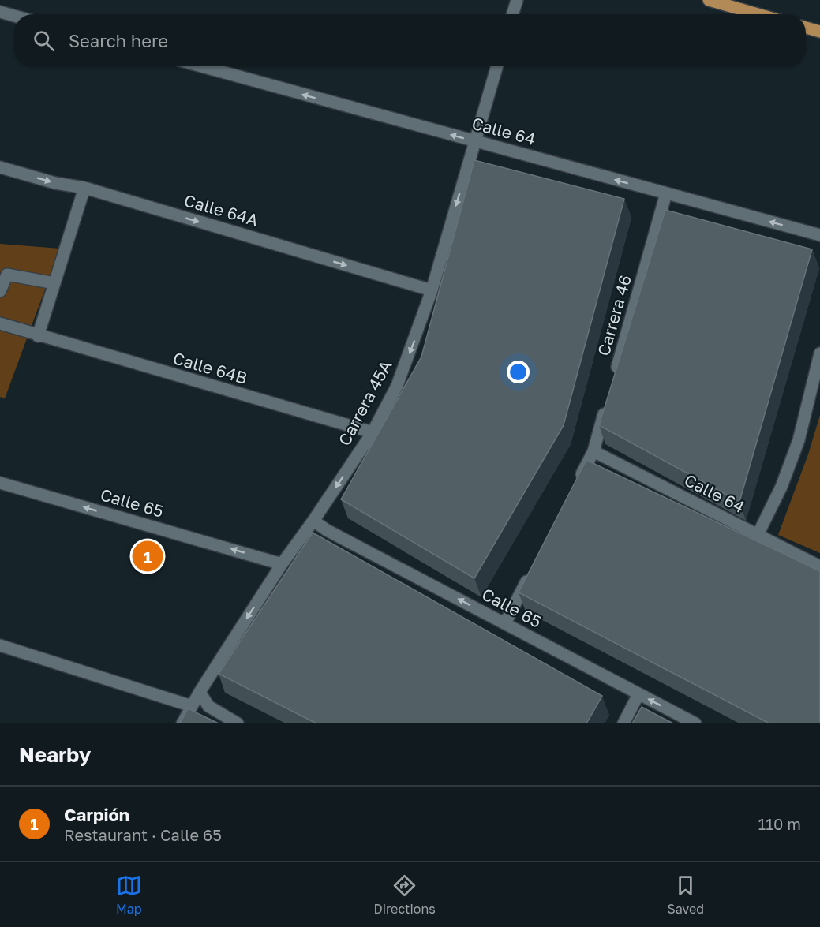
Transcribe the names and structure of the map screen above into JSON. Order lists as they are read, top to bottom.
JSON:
{
  "streets": {
    "street": [
      "Calle 64",
      "Calle 64A",
      "Carrera 46",
      "Calle 64B",
      "Carrera 45A",
      "Calle 65"
    ]
  },
  "crossings": [
    ["Calle 64", "Carrera 46"],
    ["Calle 64", "Carrera 45A"],
    ["Calle 64A", "Carrera 45A"],
    ["Calle 64B", "Carrera 45A"],
    ["Carrera 45A", "Calle 65"]
  ],
  "one_way": [
    "Calle 64",
    "Calle 64A",
    "Carrera 45A",
    "Calle 65"
  ],
  "page": {
    "search": "Search here",
    "pins": "1",
    "heading": "Nearby",
    "list": [
      {
        "mark": "1",
        "name": "Carpión",
        "note": "Restaurant · Calle 65",
        "value": "110 m"
      }
    ],
    "nav": ["Map", "Directions", "Saved"]
  }
}
